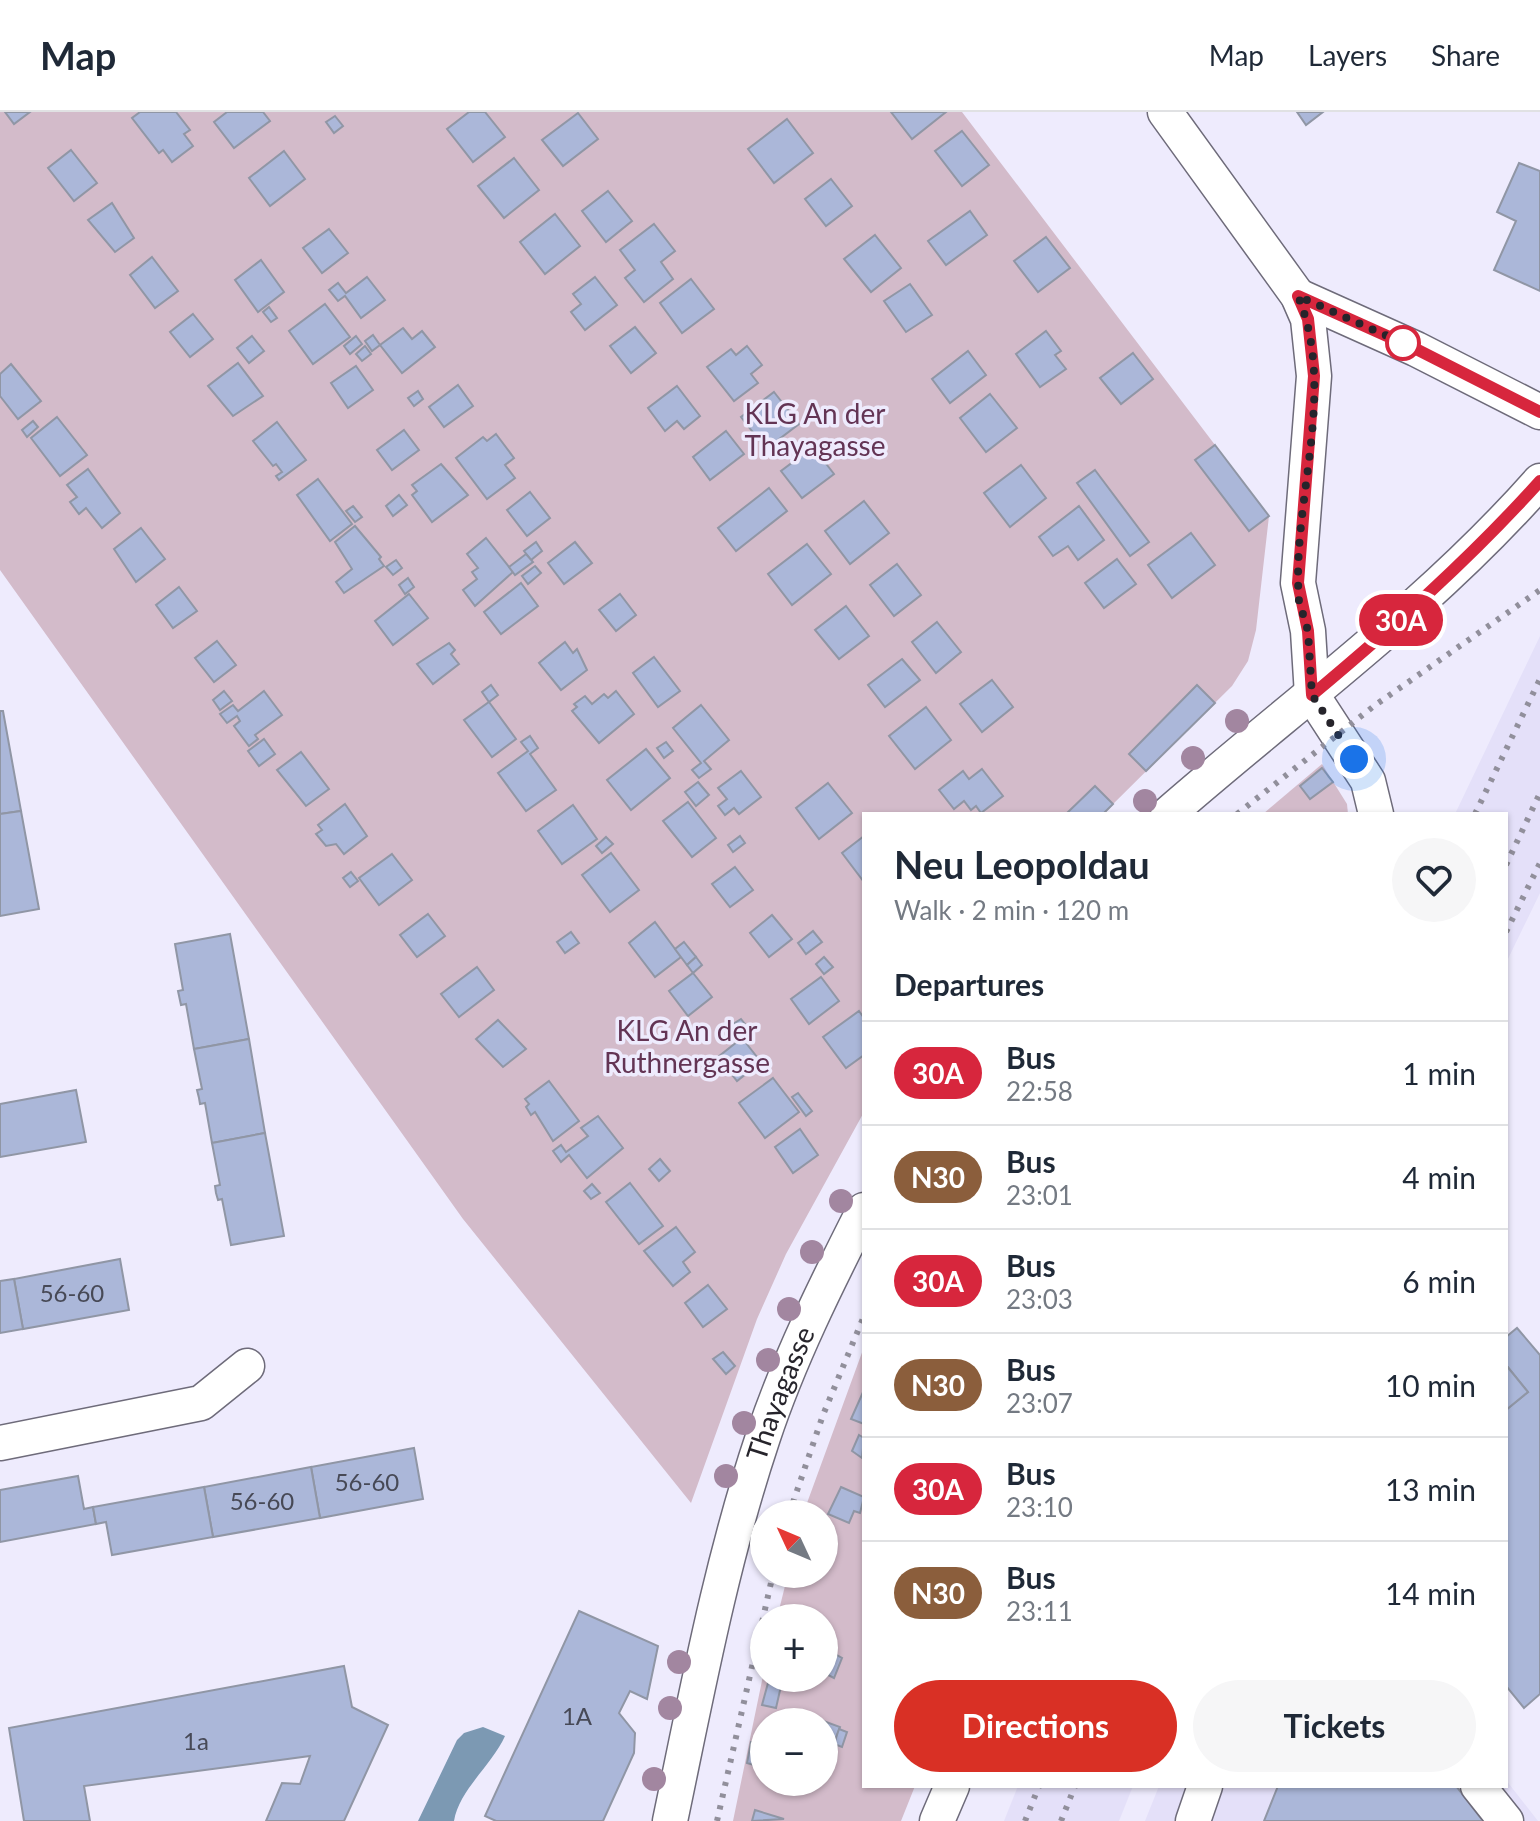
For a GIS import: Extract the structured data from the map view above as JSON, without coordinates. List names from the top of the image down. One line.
{"streets":{"street":["Thayagasse"]},"parks":["KLG An der Thayagasse","KLG An der Ruthnergasse"],"lines":["bus line 30A"],"house_numbers":["56-60","56-60","56-60","1A","1a"],"north":"top left","page":{"header":"Map","nav":["Map","Layers","Share"],"on_map":"30A","heading":[["Neu Leopoldau","Walk · 2 min · 120 m"],"Departures"],"list":[{"mark":"30A","name":"Bus","note":"22:58","value":"1 min"},{"mark":"N30","name":"Bus","note":"23:01","value":"4 min"},{"mark":"30A","name":"Bus","note":"23:03","value":"6 min"},{"mark":"N30","name":"Bus","note":"23:07","value":"10 min"},{"mark":"30A","name":"Bus","note":"23:10","value":"13 min"},{"mark":"N30","name":"Bus","note":"23:11","value":"14 min"}],"map_buttons":["+","−"],"buttons":["Directions","Tickets"]}}
